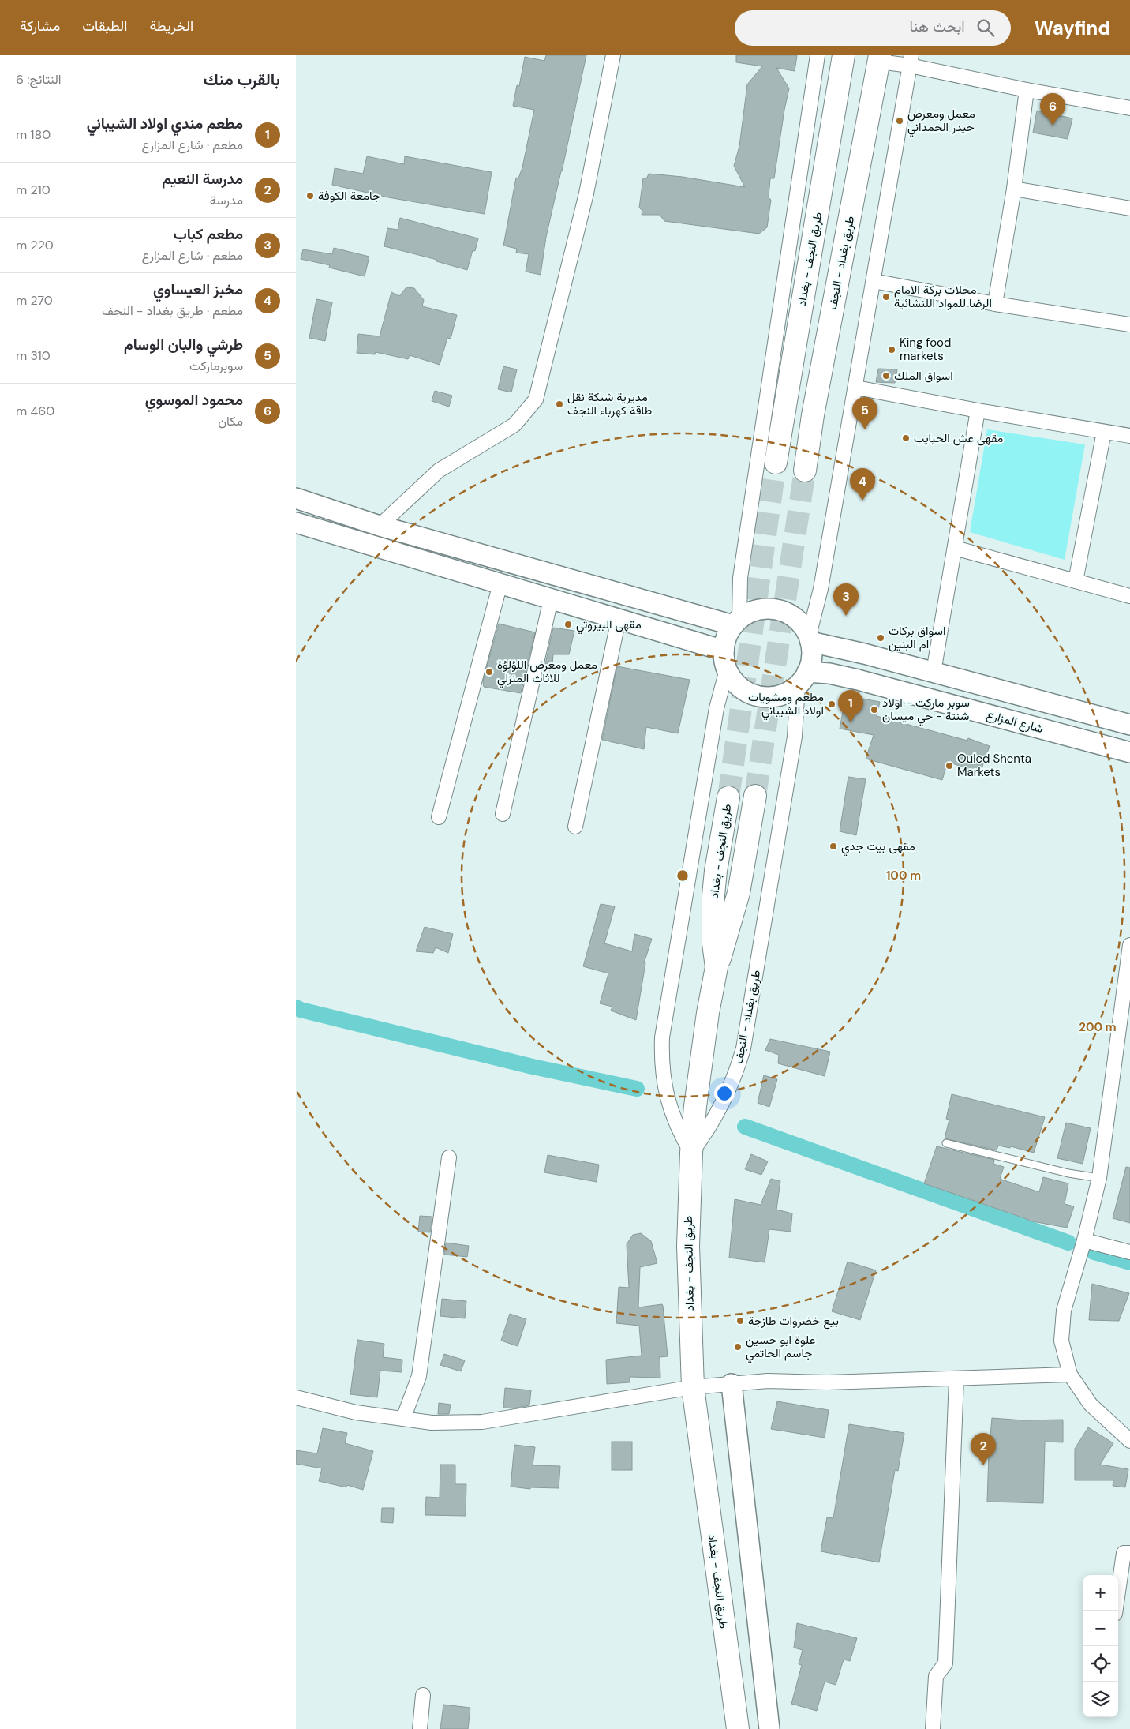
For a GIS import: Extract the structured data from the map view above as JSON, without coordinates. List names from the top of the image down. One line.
{"streets":{"main road":["طريق النجف - بغداد","طريق بغداد - النجف","شارع المزارع"]},"crossings":[["طريق النجف - بغداد","طريق بغداد - النجف"],["طريق بغداد - النجف","شارع المزارع"]],"places":["معمل ومعرض حيدر الحمداني","جامعة الكوفة","محلات بركة الامام الرضا للمواد اللنشائية","King food markets","اسواق الملك","مديرية شبكة نقل طاقة كهرباء النجف","مقهى عش الحبايب","مقهى البيروتي","اسواق بركات ام البنين","معمل ومعرض اللؤلؤة للاثاث المنزلي","مطعم ومشويات اولاد الشيباني","سوبر ماركت - اولاد شنتة - حي ميسان","Ouled Shenta Markets","مقهى بيت جدي","بيع خضروات طازجة","علوة ابو حسين جاسم الحاتمي"],"page":{"header":"Wayfind","search":"ابحث هنا","nav":["الخريطة","الطبقات","مشاركة"],"heading":["بالقرب منك","النتائج: 6"],"pins":["6","5","4","3","1","2"],"list":[{"mark":"1","name":"مطعم مندي اولاد الشيباني","note":"مطعم · شارع المزارع","value":"180 m"},{"mark":"2","name":"مدرسة النعيم","note":"مدرسة","value":"210 m"},{"mark":"3","name":"مطعم كباب","note":"مطعم · شارع المزارع","value":"220 m"},{"mark":"4","name":"مخبز العيساوي","note":"مطعم · طريق بغداد - النجف","value":"270 m"},{"mark":"5","name":"طرشي والبان الوسام","note":"سوبرماركت","value":"310 m"},{"mark":"6","name":"محمود الموسوي","note":"مكان","value":"460 m"}],"map_buttons":["+","−"]},"rings":["100 m","200 m"]}
